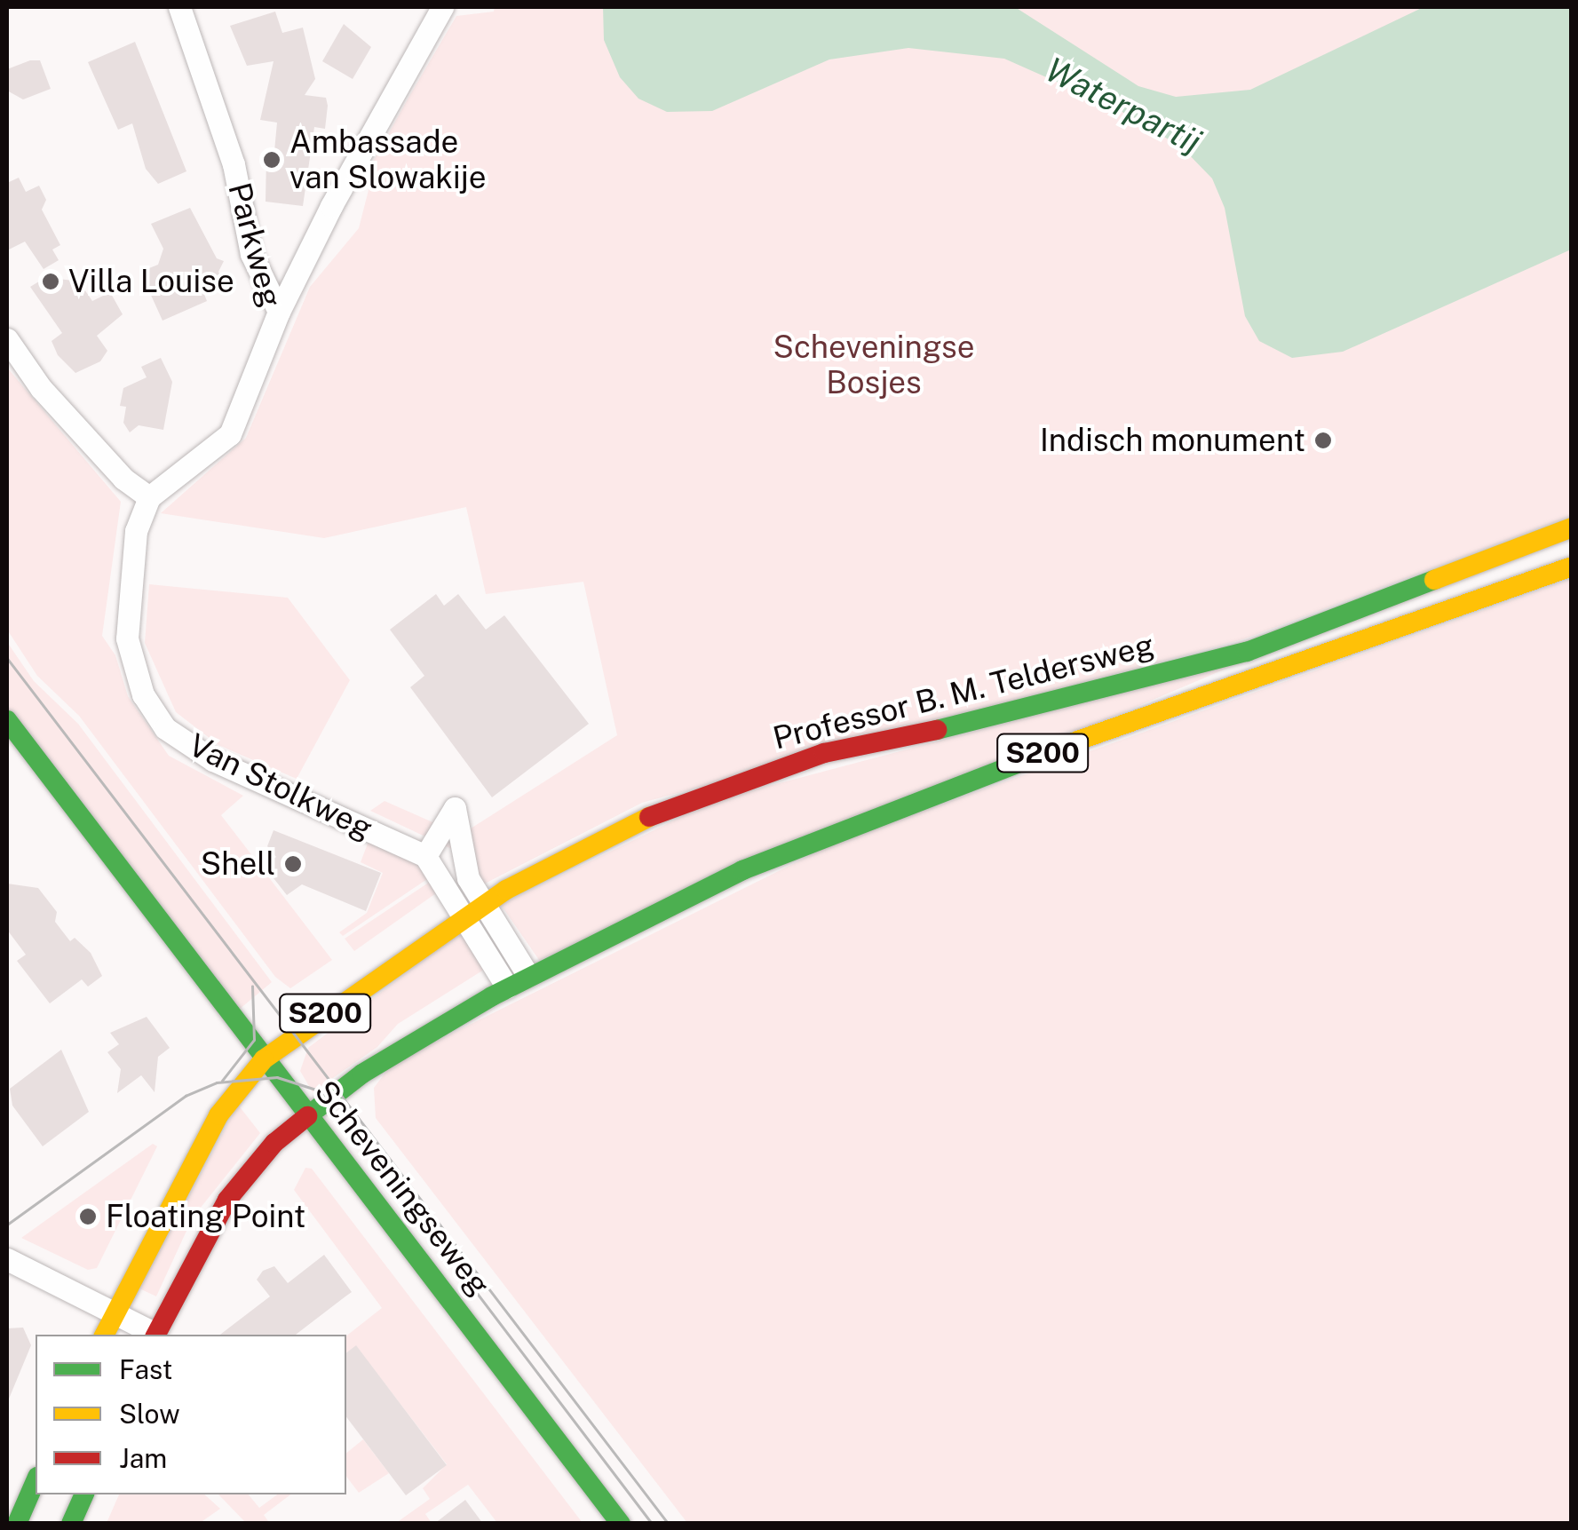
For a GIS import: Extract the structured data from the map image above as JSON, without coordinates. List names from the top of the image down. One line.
{"streets":{"main road":["Professor B. M. Teldersweg","S200","Scheveningseweg"],"street":["Parkweg","Van Stolkweg"]},"crossings":[["Parkweg","Van Stolkweg"],["Professor B. M. Teldersweg","S200"],["Professor B. M. Teldersweg","Scheveningseweg"],["S200","Scheveningseweg"]],"water":["Waterpartij"],"parks":["Scheveningse Bosjes"],"places":["Ambassade van Slowakije","Villa Louise","Indisch monument","Shell","Floating Point"],"legend":["Fast","Slow","Jam"]}
